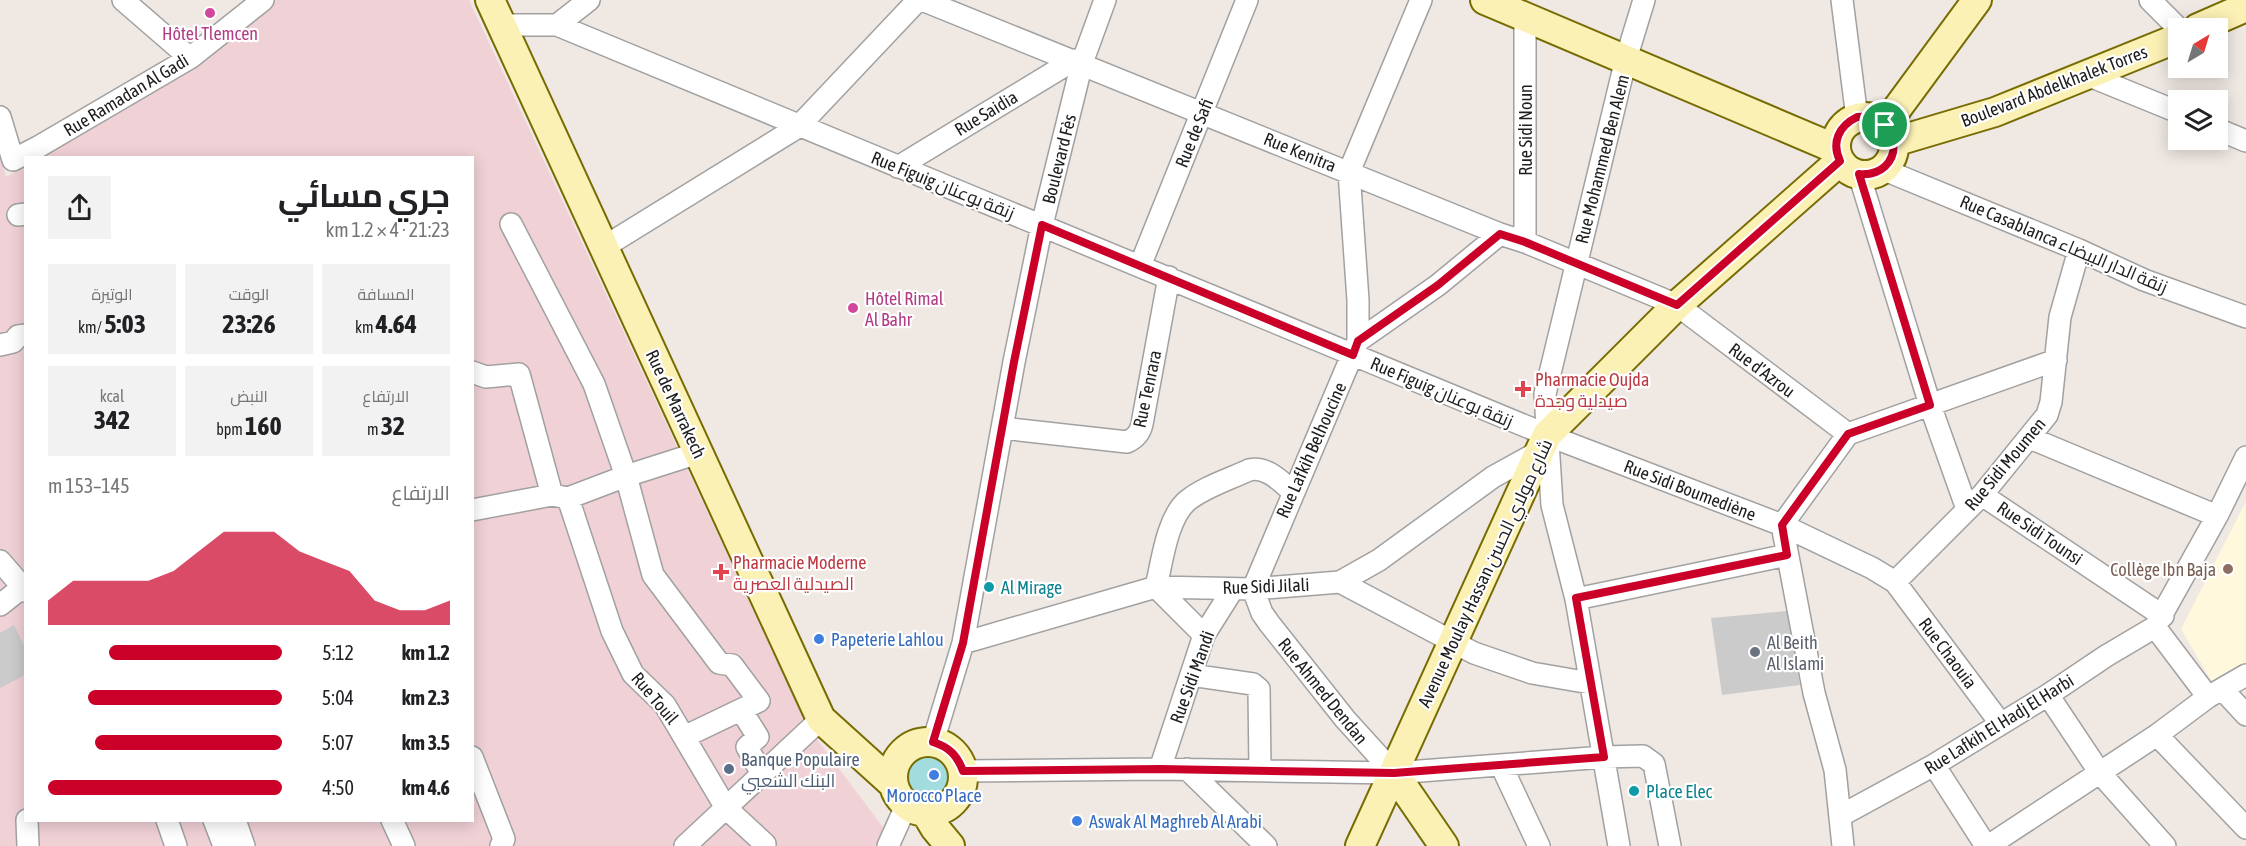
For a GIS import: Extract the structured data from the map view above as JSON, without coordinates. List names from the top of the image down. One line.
{"streets":{"main road":["Boulevard Abdelkhalek Torres","Rue Casablanca زنقة الدار البيضاء","Rue de Marrakech","Avenue Moulay Hassan شارع مولاي الحسن","Rue Ahmed Dendan"],"street":["Rue Ramadan Al Gadi","Rue Saidia","Rue Sidi Noun","Rue de Safi","Rue Kenitra","Boulevard Fès","Rue Mohammed Ben Alem","Rue Figuig زنقة بوعنان","Rue d’Azrou","Rue Tenrara","Rue Lafkih Belhoucine","Rue Sidi Moumen","Rue Sidi Boumediène","Rue Sidi Tounsi","Rue Sidi Jilali","Rue Chaouia","Rue Sidi Mandi","Rue Touil","Rue Lafkih El Hadj El Harbi"]},"crossings":[["Boulevard Abdelkhalek Torres","Rue Casablanca زنقة الدار البيضاء"],["Boulevard Abdelkhalek Torres","Avenue Moulay Hassan شارع مولاي الحسن"],["Rue Saidia","Rue Kenitra"],["Rue Saidia","Boulevard Fès"],["Rue Saidia","Rue Figuig زنقة بوعنان"],["Rue Sidi Noun","Rue Kenitra"],["Rue Sidi Noun","Rue Casablanca زنقة الدار البيضاء"],["Rue de Safi","Rue Kenitra"],["Rue de Safi","Rue Figuig زنقة بوعنان"],["Rue Kenitra","Boulevard Fès"],["Rue Kenitra","Rue Mohammed Ben Alem"],["Rue Kenitra","Rue d’Azrou"],["Rue Kenitra","Rue Lafkih Belhoucine"],["Rue Kenitra","Avenue Moulay Hassan شارع مولاي الحسن"],["Boulevard Fès","Rue Figuig زنقة بوعنان"],["Boulevard Fès","Rue Tenrara"],["Boulevard Fès","Rue de Marrakech"],["Boulevard Fès","Rue Sidi Jilali"],["Rue Mohammed Ben Alem","Rue Figuig زنقة بوعنان"],["Rue Mohammed Ben Alem","Rue Casablanca زنقة الدار البيضاء"],["Rue Mohammed Ben Alem","Rue Sidi Boumediène"],["Rue Mohammed Ben Alem","Avenue Moulay Hassan شارع مولاي الحسن"],["Rue Mohammed Ben Alem","Rue Sidi Jilali"],["Rue Figuig زنقة بوعنان","Rue Tenrara"],["Rue Figuig زنقة بوعنان","Rue de Marrakech"],["Rue Figuig زنقة بوعنان","Rue Lafkih Belhoucine"],["Rue Figuig زنقة بوعنان","Rue Sidi Boumediène"],["Rue Figuig زنقة بوعنان","Avenue Moulay Hassan شارع مولاي الحسن"],["Rue Figuig زنقة بوعنان","Rue Sidi Jilali"],["Rue Casablanca زنقة الدار البيضاء","Rue Sidi Moumen"],["Rue Casablanca زنقة الدار البيضاء","Avenue Moulay Hassan شارع مولاي الحسن"],["Rue d’Azrou","Avenue Moulay Hassan شارع مولاي الحسن"],["Rue Lafkih Belhoucine","Rue Sidi Jilali"],["Rue Lafkih Belhoucine","Rue Sidi Mandi"],["Rue Lafkih Belhoucine","Rue Ahmed Dendan"],["Rue Sidi Moumen","Rue Sidi Boumediène"],["Rue Sidi Moumen","Rue Sidi Tounsi"],["Rue Sidi Moumen","Rue Chaouia"],["Rue Sidi Boumediène","Avenue Moulay Hassan شارع مولاي الحسن"],["Rue Sidi Boumediène","Rue Sidi Jilali"],["Rue Sidi Boumediène","Rue Chaouia"],["Rue Sidi Tounsi","Rue Lafkih El Hadj El Harbi"],["Avenue Moulay Hassan شارع مولاي الحسن","Rue Sidi Jilali"],["Avenue Moulay Hassan شارع مولاي الحسن","Rue Ahmed Dendan"],["Rue Sidi Jilali","Rue Sidi Mandi"],["Rue Sidi Jilali","Rue Ahmed Dendan"],["Rue Chaouia","Rue Lafkih El Hadj El Harbi"],["Rue Sidi Mandi","Rue Ahmed Dendan"]],"places":{"other":["Hôtel Tlemcen","Hôtel Rimal Al Bahr","Collège Ibn Baja","Al Mirage","Papeterie Lahlou","Al Beith Al Islami","Banque Populaire البنك الشعبي","Morocco Place","Place Elec","Aswak Al Maghreb Al Arabi"],"health":["Pharmacie Oujda صيدلية وجدة","Pharmacie Moderne الصيدلية العصرية"]},"north":"top right","page":{"heading":["جري مسائي","21:23 · 4 × 1.2 km"],"stats":[["المسافة","4.64 km"],["الوقت","23:26"],["الوتيرة","5:03 /km"],["الارتفاع","32 m"],["النبض","160 bpm"],["kcal","342"]],"chart":["الارتفاع","145–153 m"],"list":[{"name":"1.2 km","note":"5:12"},{"name":"2.3 km","note":"5:04"},{"name":"3.5 km","note":"5:07"},{"name":"4.6 km","note":"4:50"}]}}
